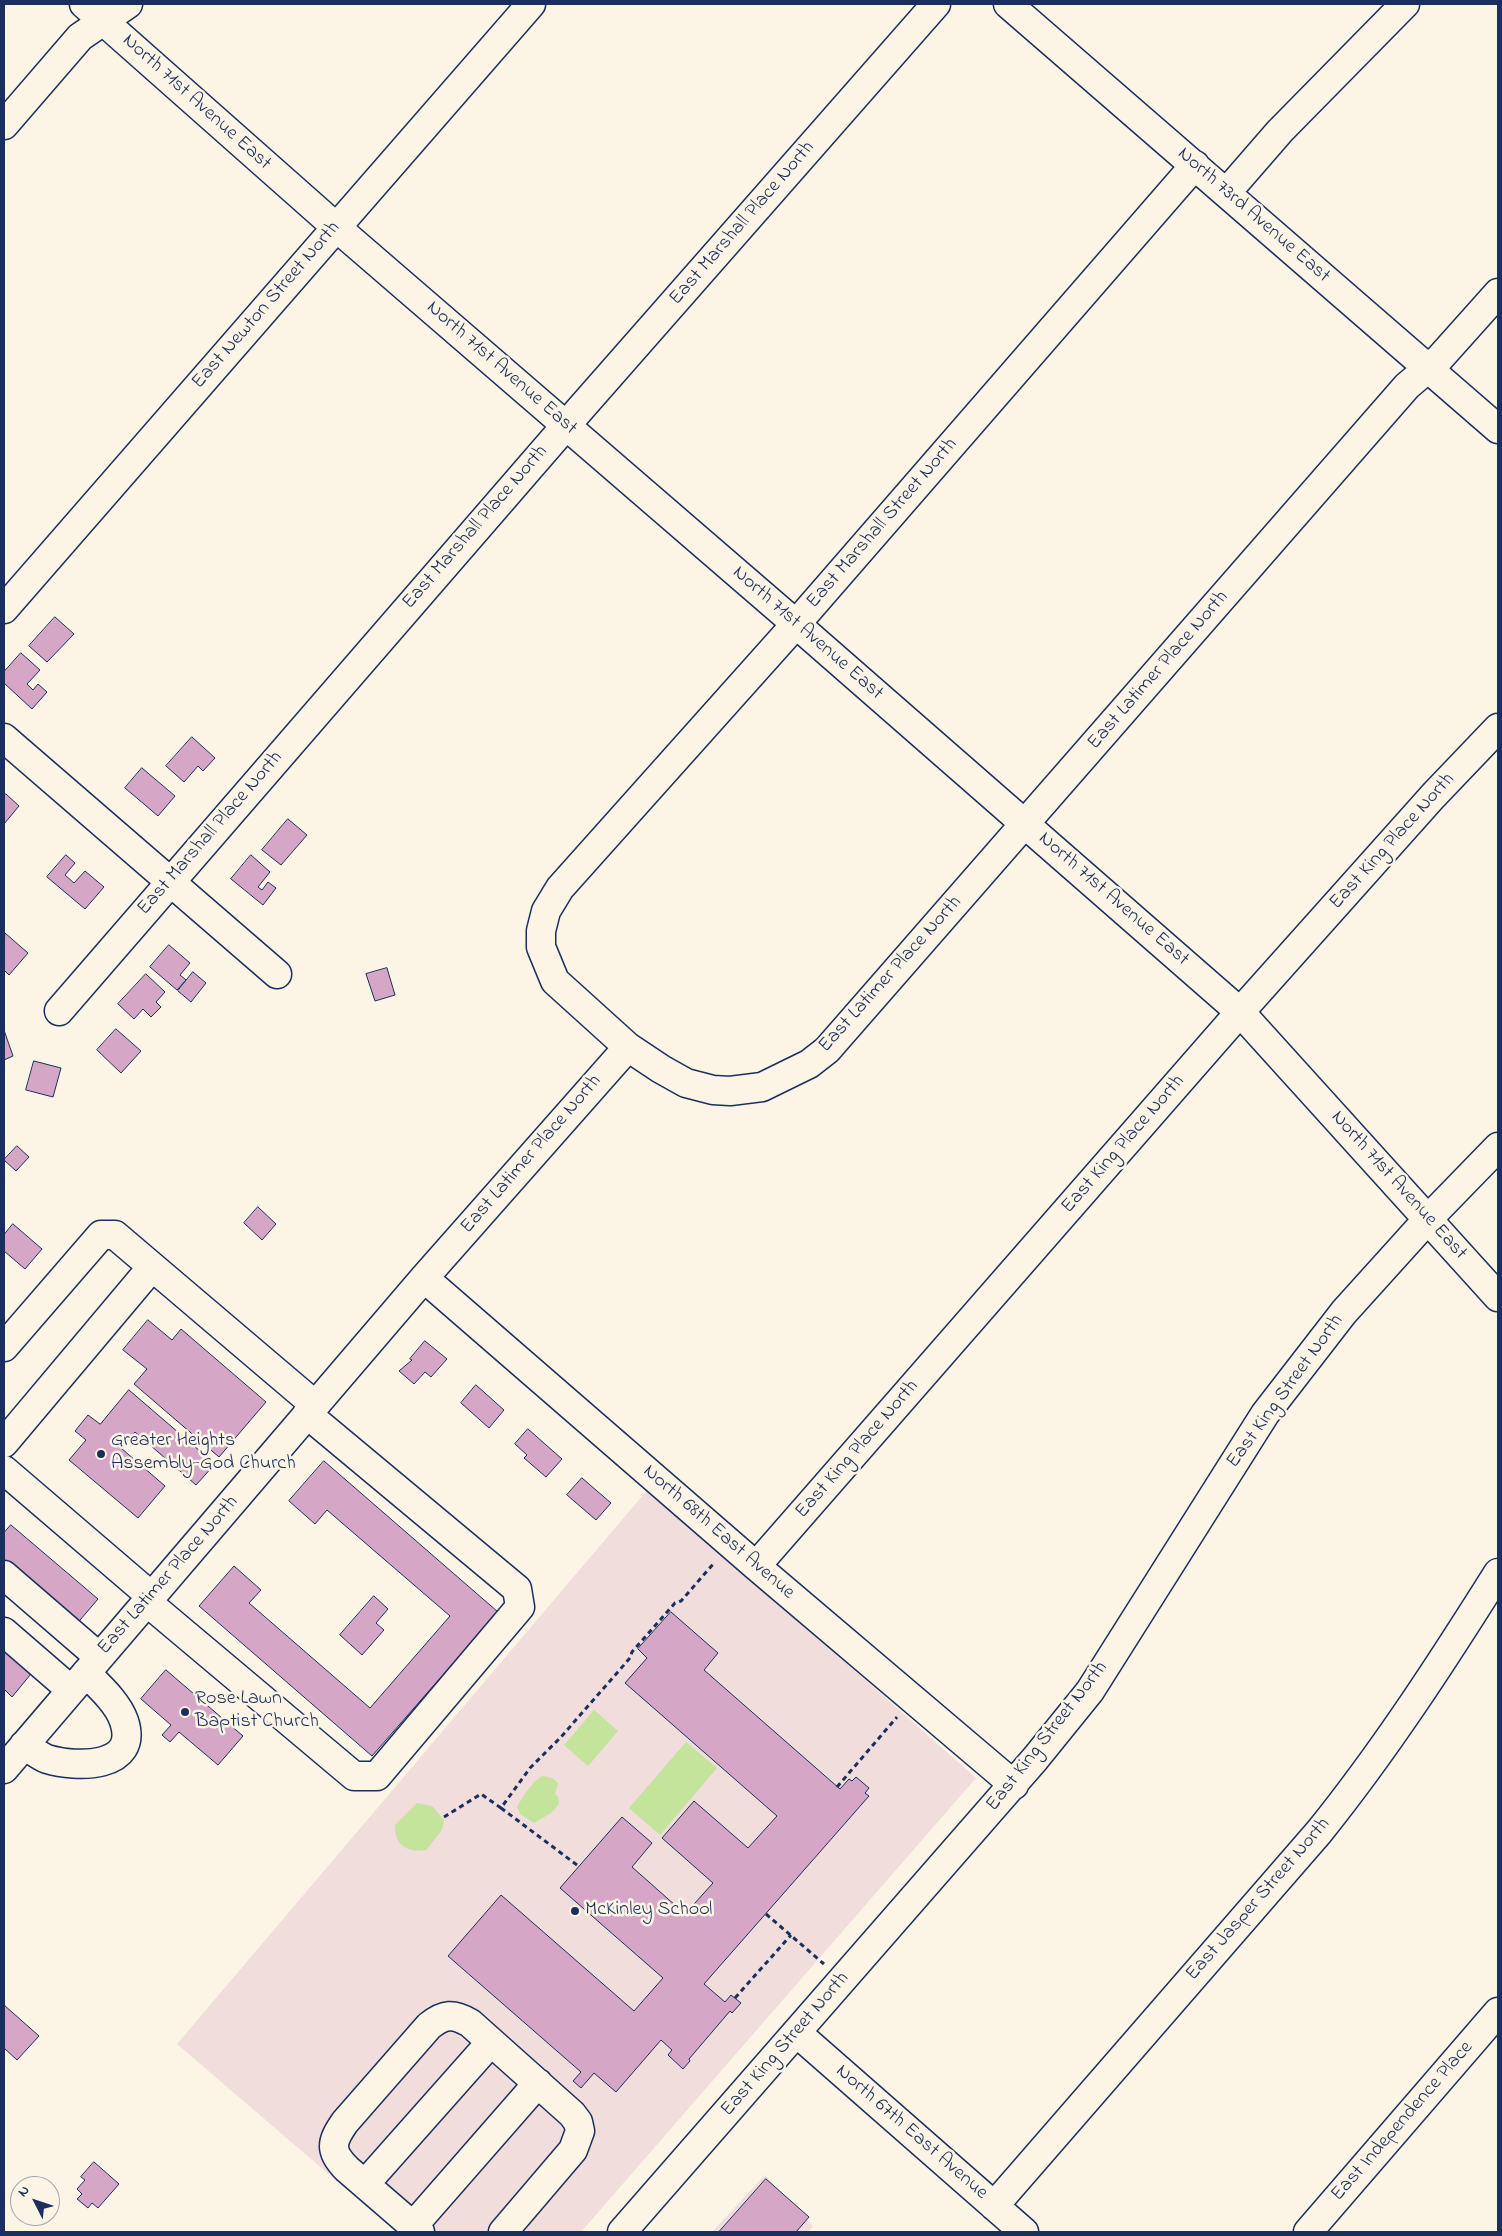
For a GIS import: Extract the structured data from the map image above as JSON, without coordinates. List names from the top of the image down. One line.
{"streets":{"street":["North 71st Avenue East","North 73rd Avenue East","East Marshall Place North","East Newton Street North","East Marshall Street North","East Latimer Place North","East King Place North","East King Street North","North 68th East Avenue","East Jasper Street North","East Independence Place","North 67th East Avenue"]},"crossings":[["North 71st Avenue East","East Marshall Place North"],["North 71st Avenue East","East Newton Street North"],["North 71st Avenue East","East Marshall Street North"],["North 71st Avenue East","East Latimer Place North"],["North 71st Avenue East","East King Place North"],["North 71st Avenue East","East King Street North"],["North 73rd Avenue East","East Marshall Street North"],["North 73rd Avenue East","East Latimer Place North"],["East Marshall Street North","East Latimer Place North"],["East Latimer Place North","North 68th East Avenue"],["East King Place North","North 68th East Avenue"],["East King Street North","North 68th East Avenue"],["East King Street North","North 67th East Avenue"],["East Jasper Street North","North 67th East Avenue"]],"places":["Greater Heights Assembly-God Church","Rose Lawn Baptist Church","McKinley School"],"north":"top left"}
